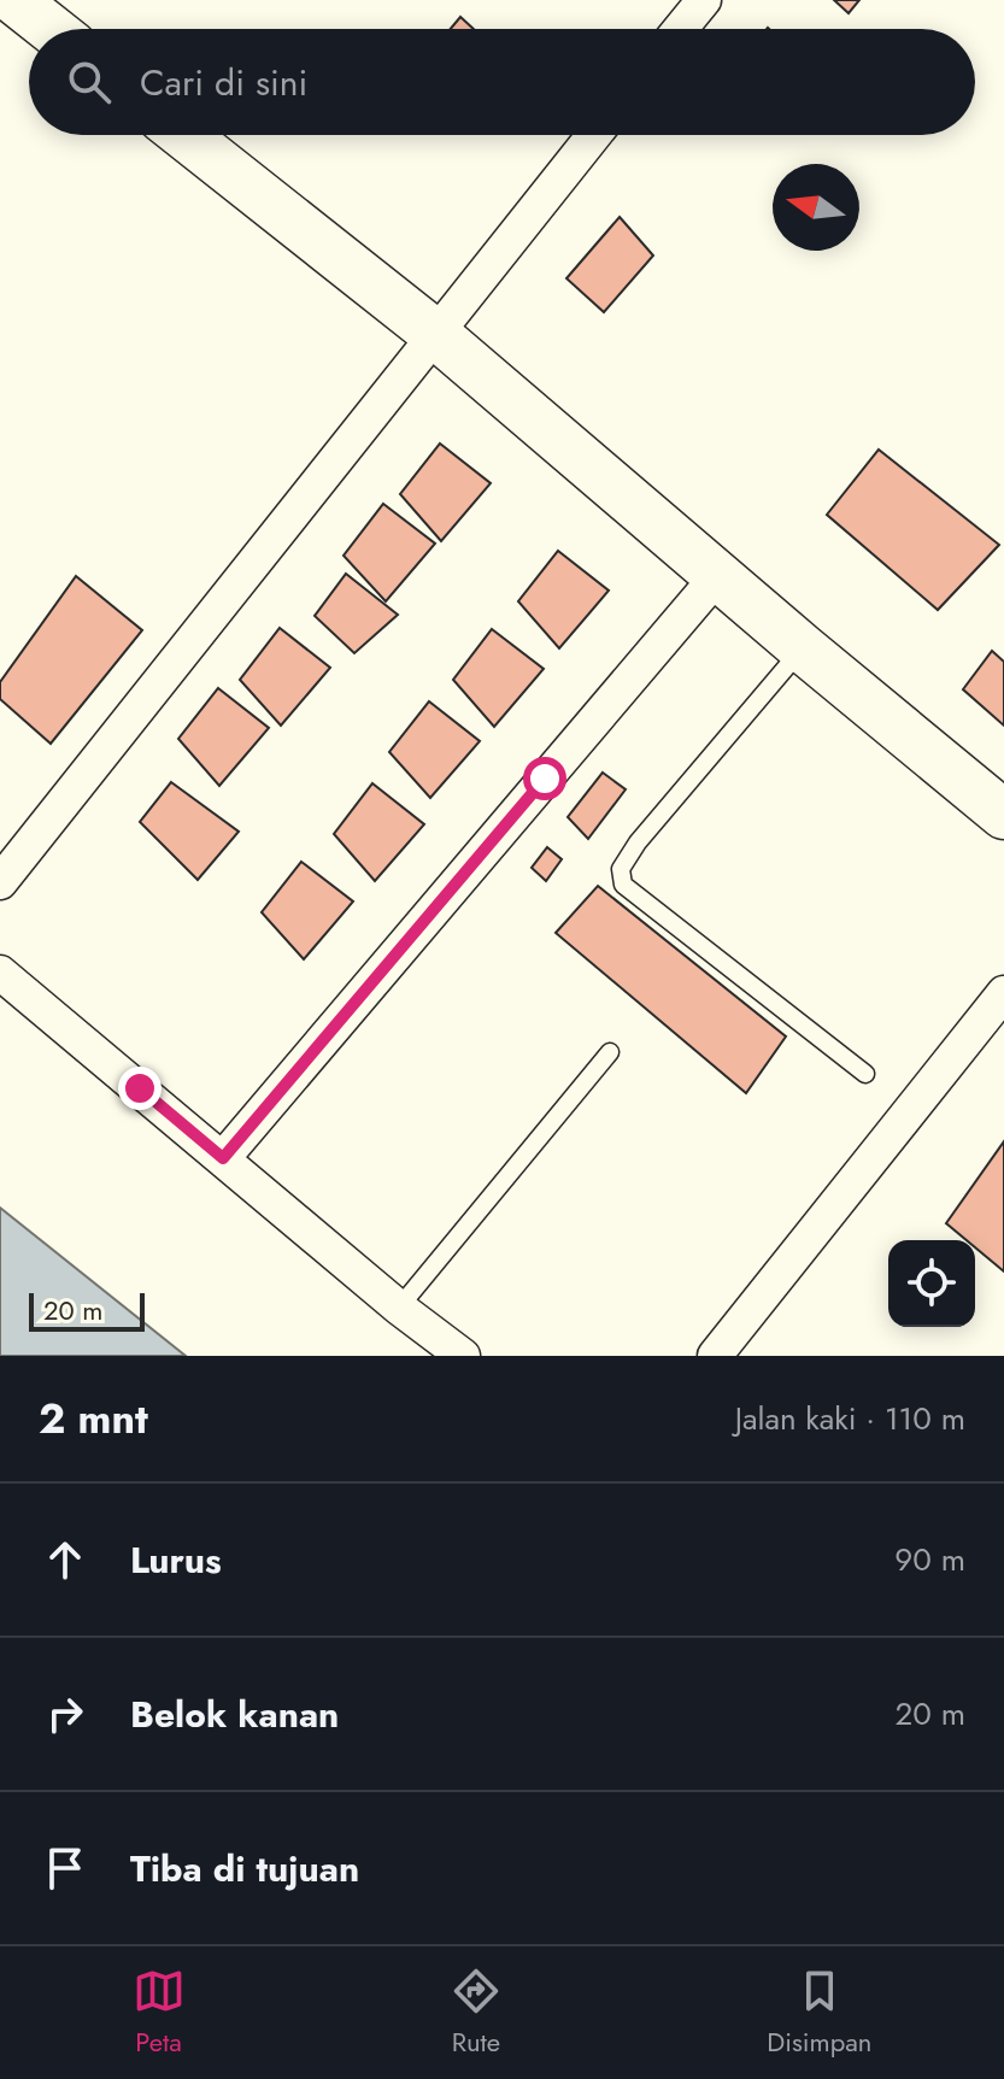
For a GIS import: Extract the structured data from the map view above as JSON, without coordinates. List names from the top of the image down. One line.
{"scale_bar":"20 m","north":"left","page":{"search":"Cari di sini","scale":"20 m","heading":["2 mnt","Jalan kaki · 110 m"],"list":[["Lurus","90 m"],["Belok kanan","20 m"],"Tiba di tujuan"],"nav":["Peta","Rute","Disimpan"]}}
